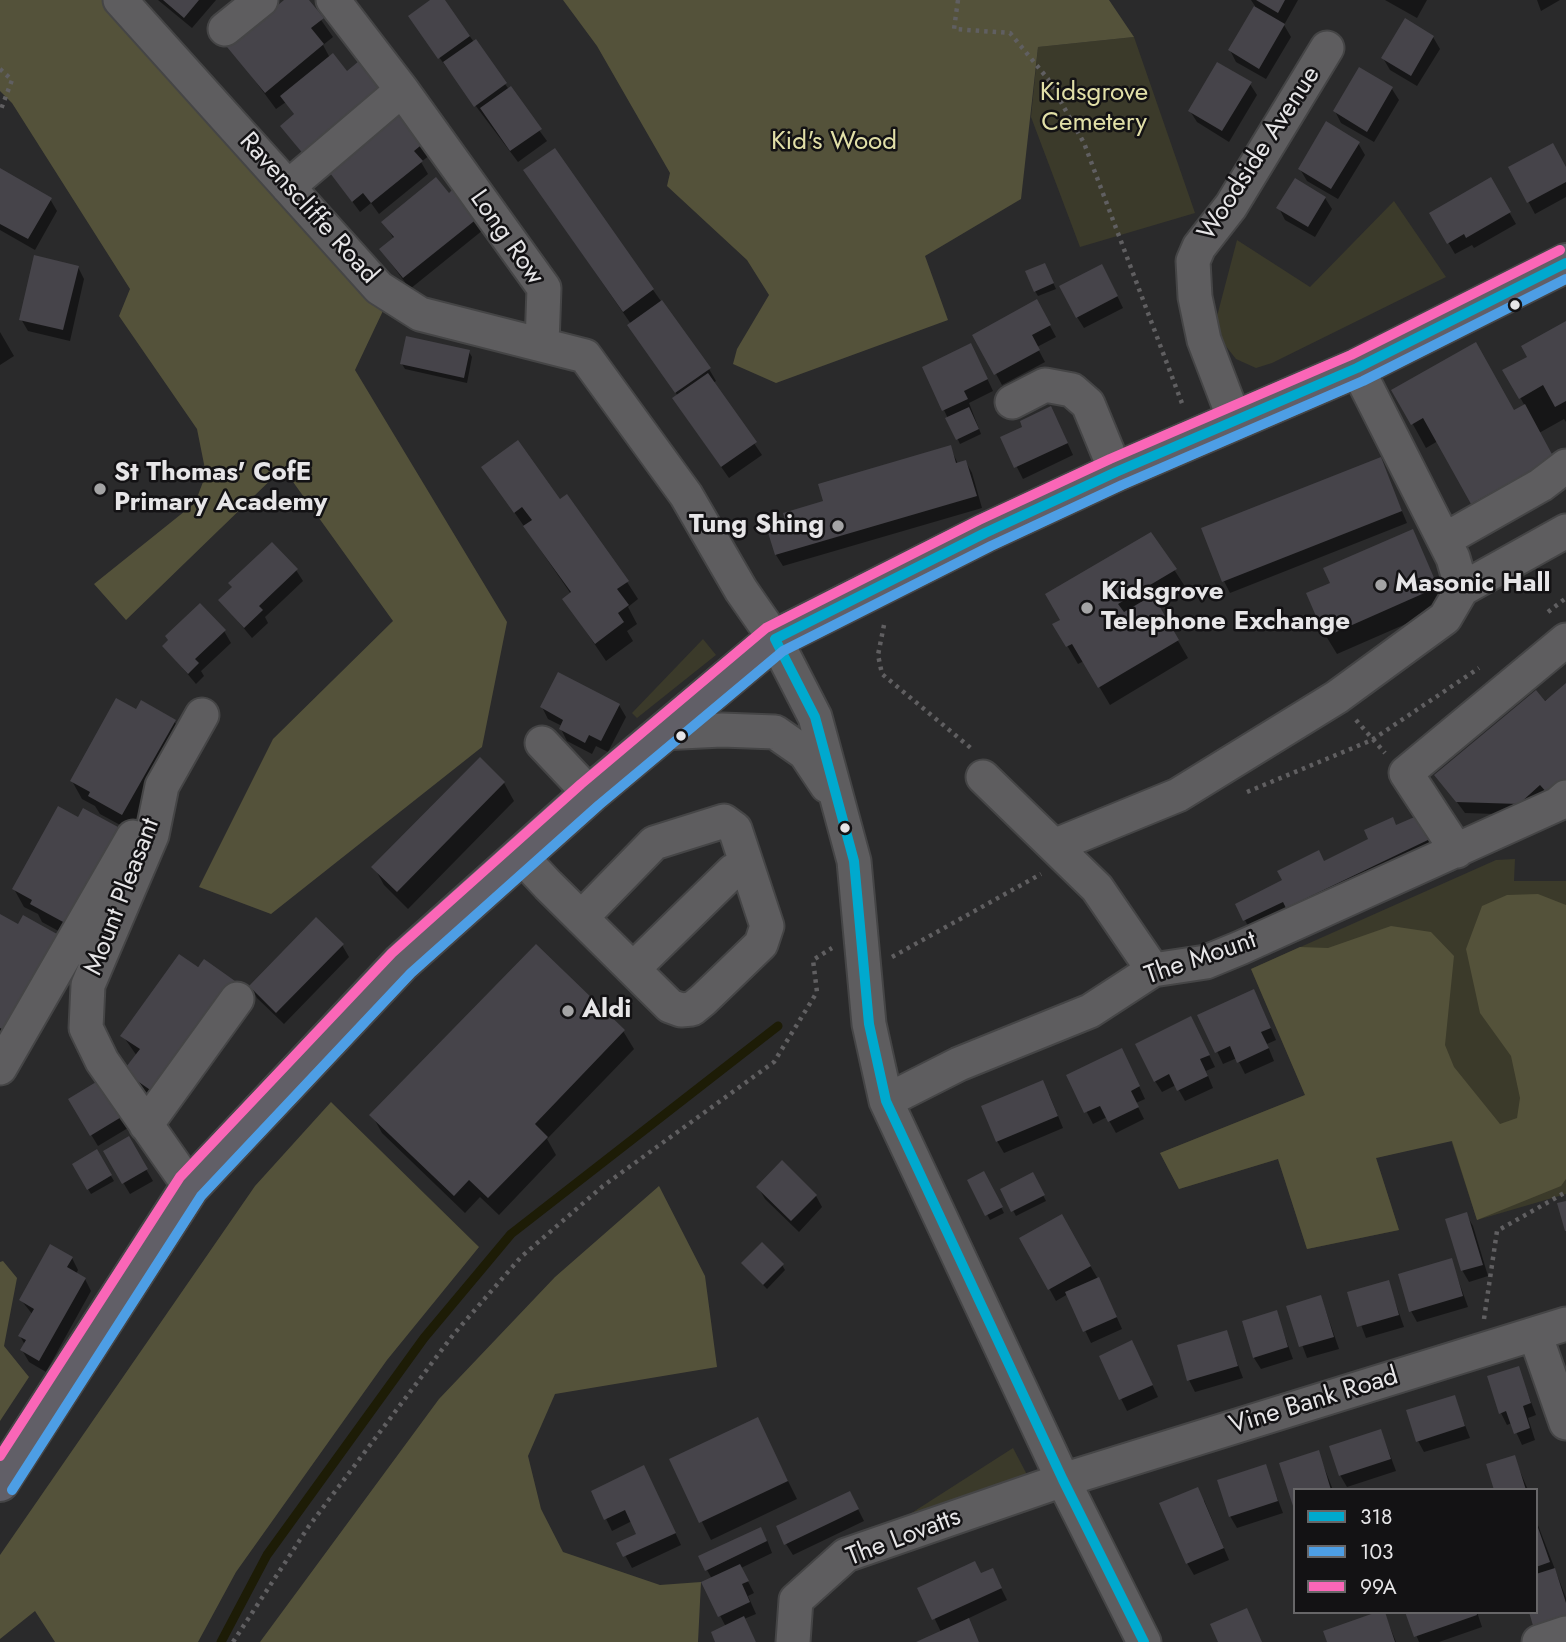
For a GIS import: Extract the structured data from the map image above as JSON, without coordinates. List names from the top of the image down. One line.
{"streets":{"street":["Woodside Avenue","Ravenscliffe Road","Long Row","Mount Pleasant","The Mount","Vine Bank Road","The Lovatts"]},"crossings":[["Ravenscliffe Road","Long Row"],["Vine Bank Road","The Lovatts"]],"parks":["Kidsgrove Cemetery","Kid's Wood"],"places":["St Thomas' CofE Primary Academy","Tung Shing","Masonic Hall","Kidsgrove Telephone Exchange","Aldi"],"lines":["transit line 99A","transit line 318","transit line 103"],"legend":["318","103","99A"]}
